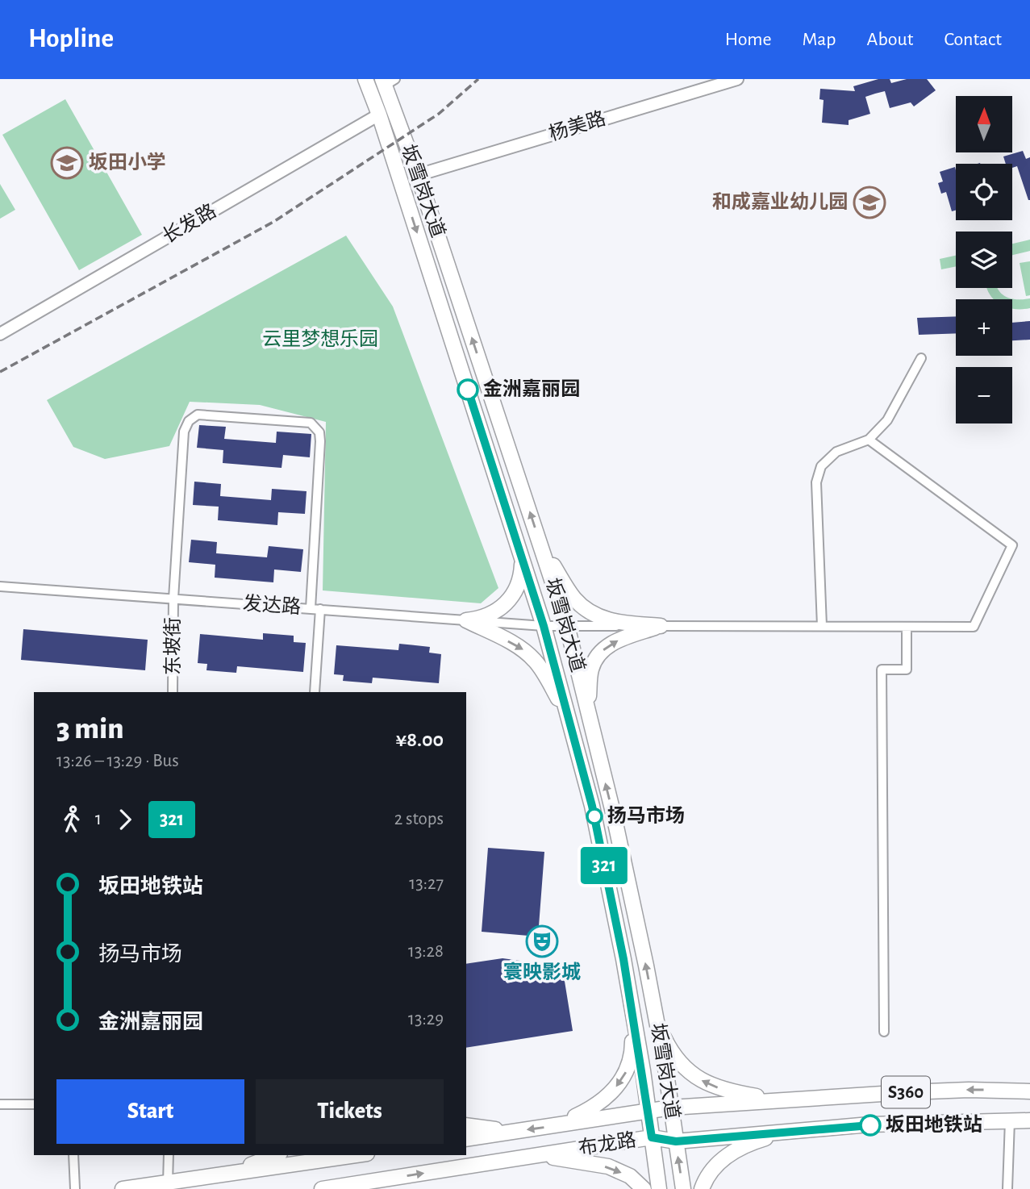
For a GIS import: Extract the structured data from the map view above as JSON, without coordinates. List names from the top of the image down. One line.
{"streets":{"main road":["坂雪岗大道","S360","布龙路"],"street":["杨美路","长发路","发达路","东坡街"]},"crossings":[["杨美路","坂雪岗大道"],["坂雪岗大道","长发路"],["坂雪岗大道","发达路"],["坂雪岗大道","布龙路"],["发达路","东坡街"]],"parks":["云里梦想乐园"],"places":{"school or university":["坂田小学","和成嘉业幼儿园"],"other":["金洲嘉丽园","扬马市场","坂田地铁站"],"theatre":["寰映影城"]},"lines":["bus line 321"],"north":"top","page":{"header":"Hopline","nav":["Home","Map","About","Contact"],"on_map":"321","map_buttons":["+","−"],"heading":["3 min","13:26 – 13:29 · Bus","¥8.00"],"legs":["1","321","2 stops"],"list":[{"name":"坂田地铁站","value":"13:27"},{"name":"扬马市场","value":"13:28"},{"name":"金洲嘉丽园","value":"13:29"}],"buttons":["Start","Tickets"]}}
